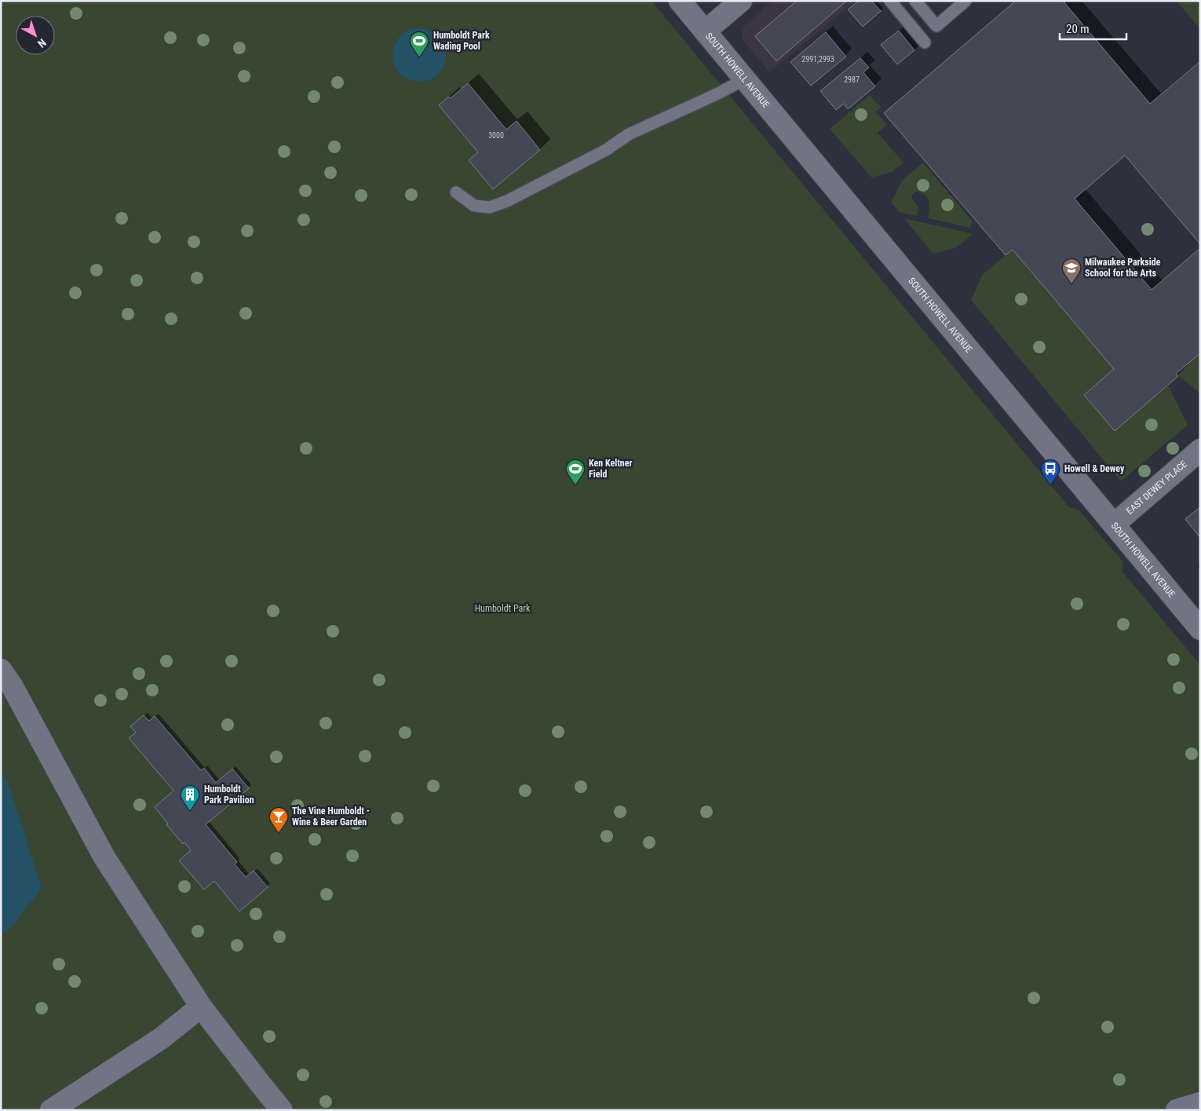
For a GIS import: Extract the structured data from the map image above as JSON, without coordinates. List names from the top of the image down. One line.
{"streets":{"street":["SOUTH HOWELL AVENUE","EAST DEWEY PLACE"]},"crossings":[["SOUTH HOWELL AVENUE","EAST DEWEY PLACE"]],"parks":["Humboldt Park"],"places":{"sports":["Humboldt Park Wading Pool","Ken Keltner Field"],"school or university":["Milwaukee Parkside School for the Arts"],"bus stop":["Howell & Dewey"],"building":["Humboldt Park Pavilion"],"bar":["The Vine Humboldt - Wine & Beer Garden"]},"house_numbers":["2991,2993","2987","3000"],"scale_bar":"20 m","north":"bottom right"}
